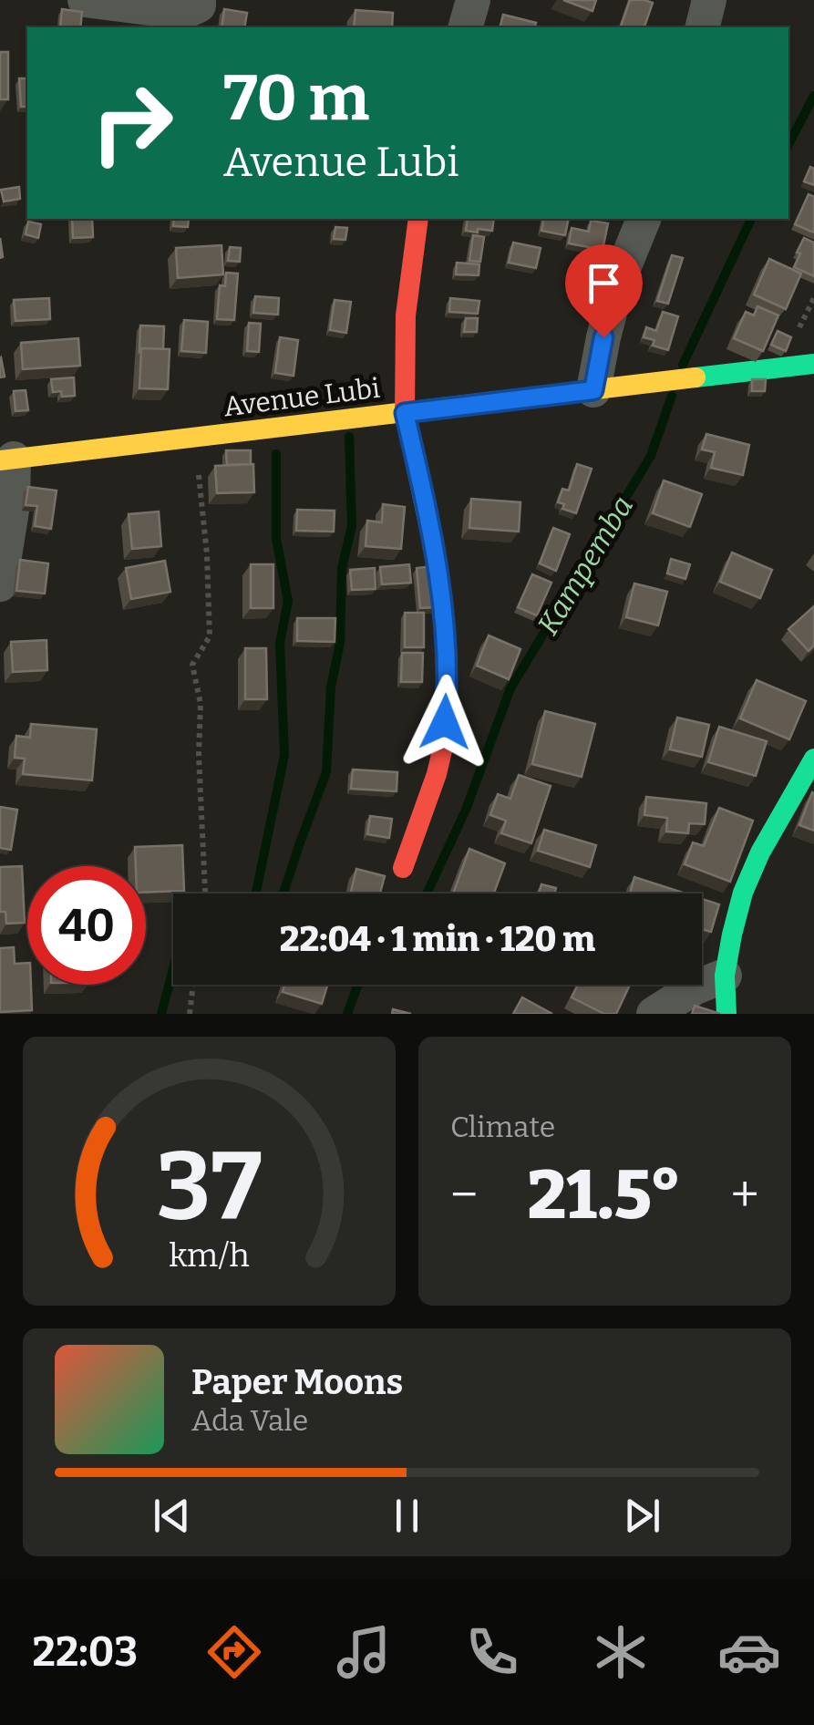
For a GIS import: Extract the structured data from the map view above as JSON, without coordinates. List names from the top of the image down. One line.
{"streets":{"street":["Avenue Lubi"]},"water":["Kampemba"],"page":{"turn":["70 m","Avenue Lubi"],"limit":"40","trip":"22:04 · 1 min · 120 m","tile":"Climate","heat":["−","21.5°","+"],"song":["Paper Moons","Ada Vale"],"tabs":"22:03","gauge":["37","km/h"]}}
